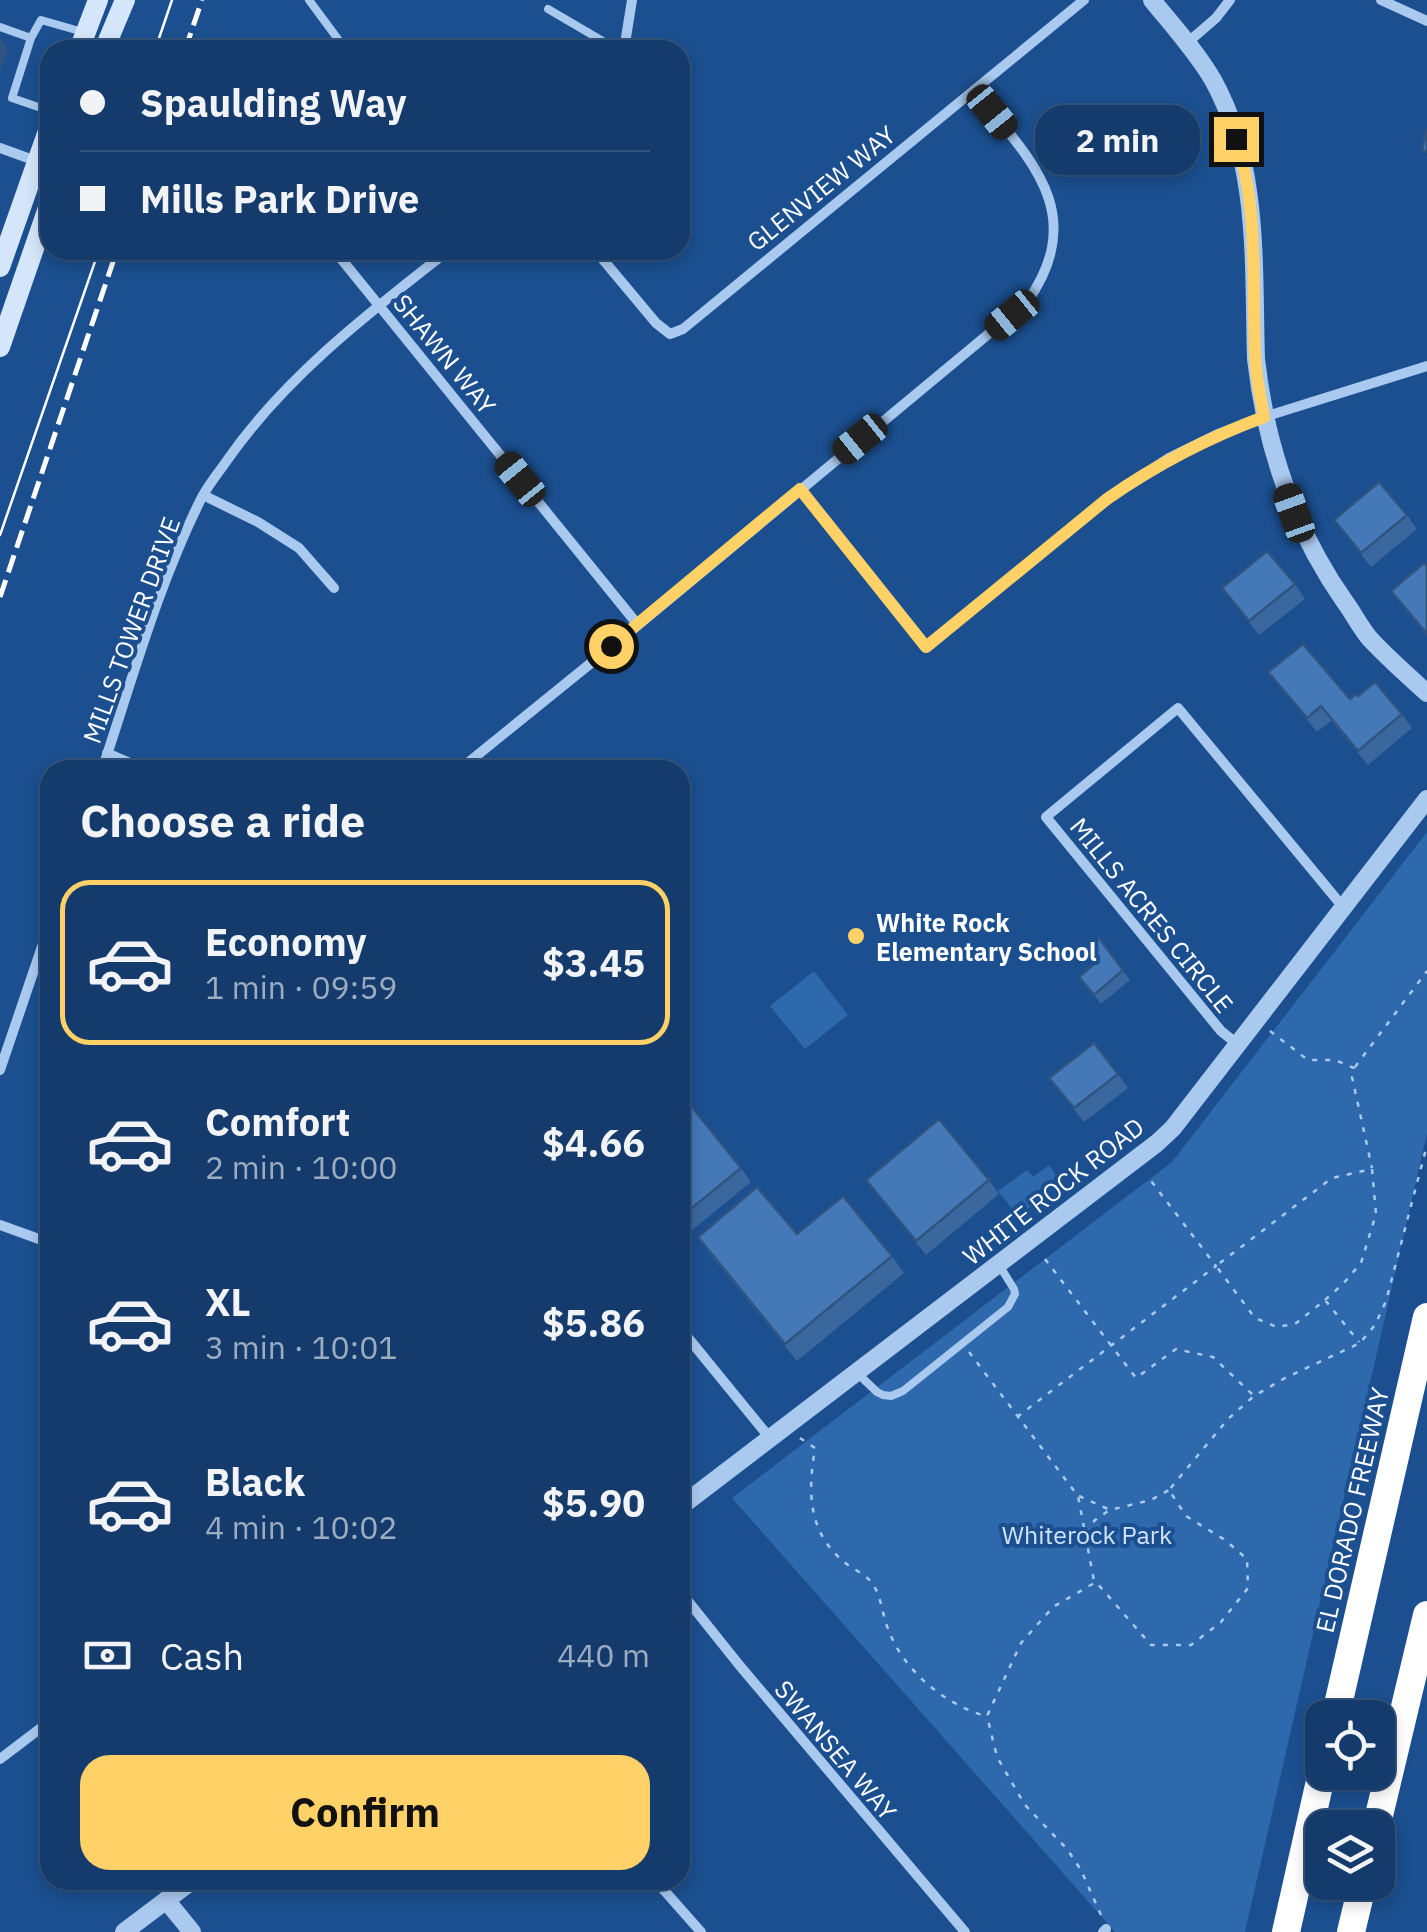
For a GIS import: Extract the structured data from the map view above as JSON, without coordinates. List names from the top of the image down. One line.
{"streets":{"highway":["EL DORADO FREEWAY"],"street":["GLENVIEW WAY","SHAWN WAY","MILLS TOWER DRIVE","MILLS ACRES CIRCLE","WHITE ROCK ROAD","SWANSEA WAY"]},"crossings":[["SHAWN WAY","MILLS TOWER DRIVE"],["MILLS ACRES CIRCLE","WHITE ROCK ROAD"]],"parks":["Whiterock Park"],"places":["White Rock Elementary School"],"page":{"banner":["Spaulding Way","Mills Park Drive"],"bubble":"2 min","heading":"Choose a ride","list":[{"name":"Economy","note":"1 min · 09:59","value":"$3.45"},{"name":"Comfort","note":"2 min · 10:00","value":"$4.66"},{"name":"XL","note":"3 min · 10:01","value":"$5.86"},{"name":"Black","note":"4 min · 10:02","value":"$5.90"}],"pay":["Cash","440 m"],"buttons":"Confirm"}}
